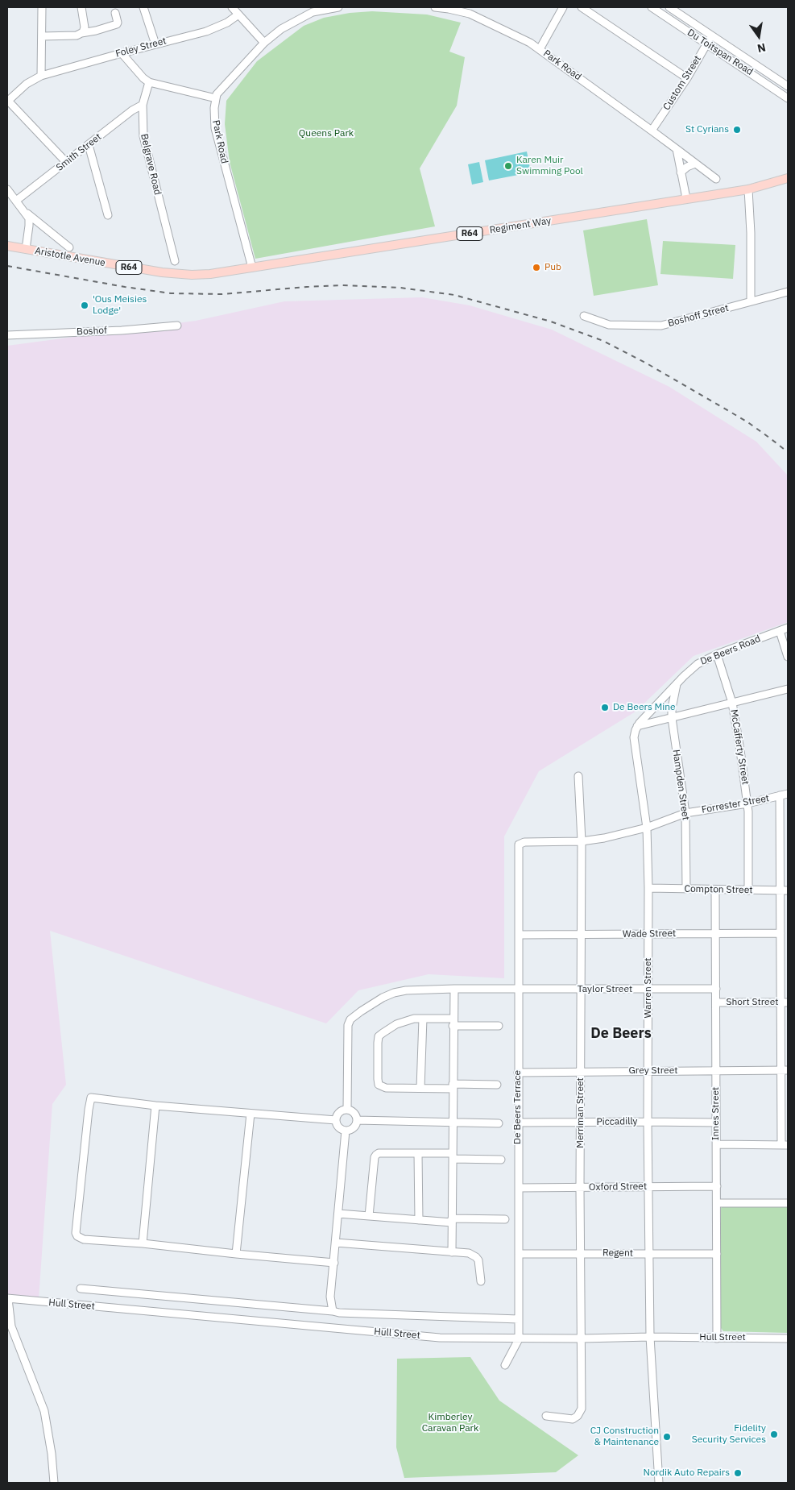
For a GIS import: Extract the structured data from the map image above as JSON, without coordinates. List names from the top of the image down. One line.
{"streets":{"main road":["Regiment Way","R64","Aristotle Avenue"],"street":["Foley Street","Du Toitspan Road","Park Road","Custom Street","Smith Street","Belgrave Road","Boshoff Street","Boshof","De Beers Road","McCafferty Street","Hampden Street","Forrester Street","Compton Street","Wade Street","Warren Street","Taylor Street","Short Street","Grey Street","De Beers Terrace","Merriman Street","Innes Street","Piccadilly","Oxford Street","Regent","Hull Street"]},"crossings":[["Du Toitspan Road","Custom Street"],["Park Road","Custom Street"],["Park Road","Regiment Way"],["Park Road","Aristotle Avenue"],["Smith Street","Belgrave Road"],["Regiment Way","Aristotle Avenue"],["De Beers Road","McCafferty Street"],["De Beers Road","Hampden Street"],["De Beers Road","Warren Street"],["McCafferty Street","Forrester Street"],["McCafferty Street","Compton Street"],["Hampden Street","Forrester Street"],["Hampden Street","Compton Street"],["Forrester Street","Warren Street"],["Forrester Street","De Beers Terrace"],["Forrester Street","Merriman Street"],["Compton Street","Warren Street"],["Compton Street","Innes Street"],["Wade Street","Warren Street"],["Wade Street","De Beers Terrace"],["Wade Street","Merriman Street"],["Wade Street","Innes Street"],["Warren Street","Taylor Street"],["Warren Street","Grey Street"],["Warren Street","Piccadilly"],["Warren Street","Oxford Street"],["Warren Street","Regent"],["Warren Street","Hull Street"],["Taylor Street","De Beers Terrace"],["Taylor Street","Merriman Street"],["Taylor Street","Innes Street"],["Short Street","Innes Street"],["Grey Street","De Beers Terrace"],["Grey Street","Merriman Street"],["Grey Street","Innes Street"],["De Beers Terrace","Piccadilly"],["De Beers Terrace","Oxford Street"],["De Beers Terrace","Regent"],["De Beers Terrace","Hull Street"],["Merriman Street","Piccadilly"],["Merriman Street","Oxford Street"],["Merriman Street","Regent"],["Merriman Street","Hull Street"],["Innes Street","Piccadilly"],["Innes Street","Oxford Street"],["Innes Street","Regent"],["Innes Street","Hull Street"]],"districts":["De Beers"],"parks":["Queens Park","Kimberley Caravan Park"],"places":["St Cyrians","Karen Muir Swimming Pool","Pub","'Ous Meisies Lodge'","De Beers Mine","Fidelity Security Services","CJ Construction & Maintenance","Nordik Auto Repairs"],"north":"bottom"}
